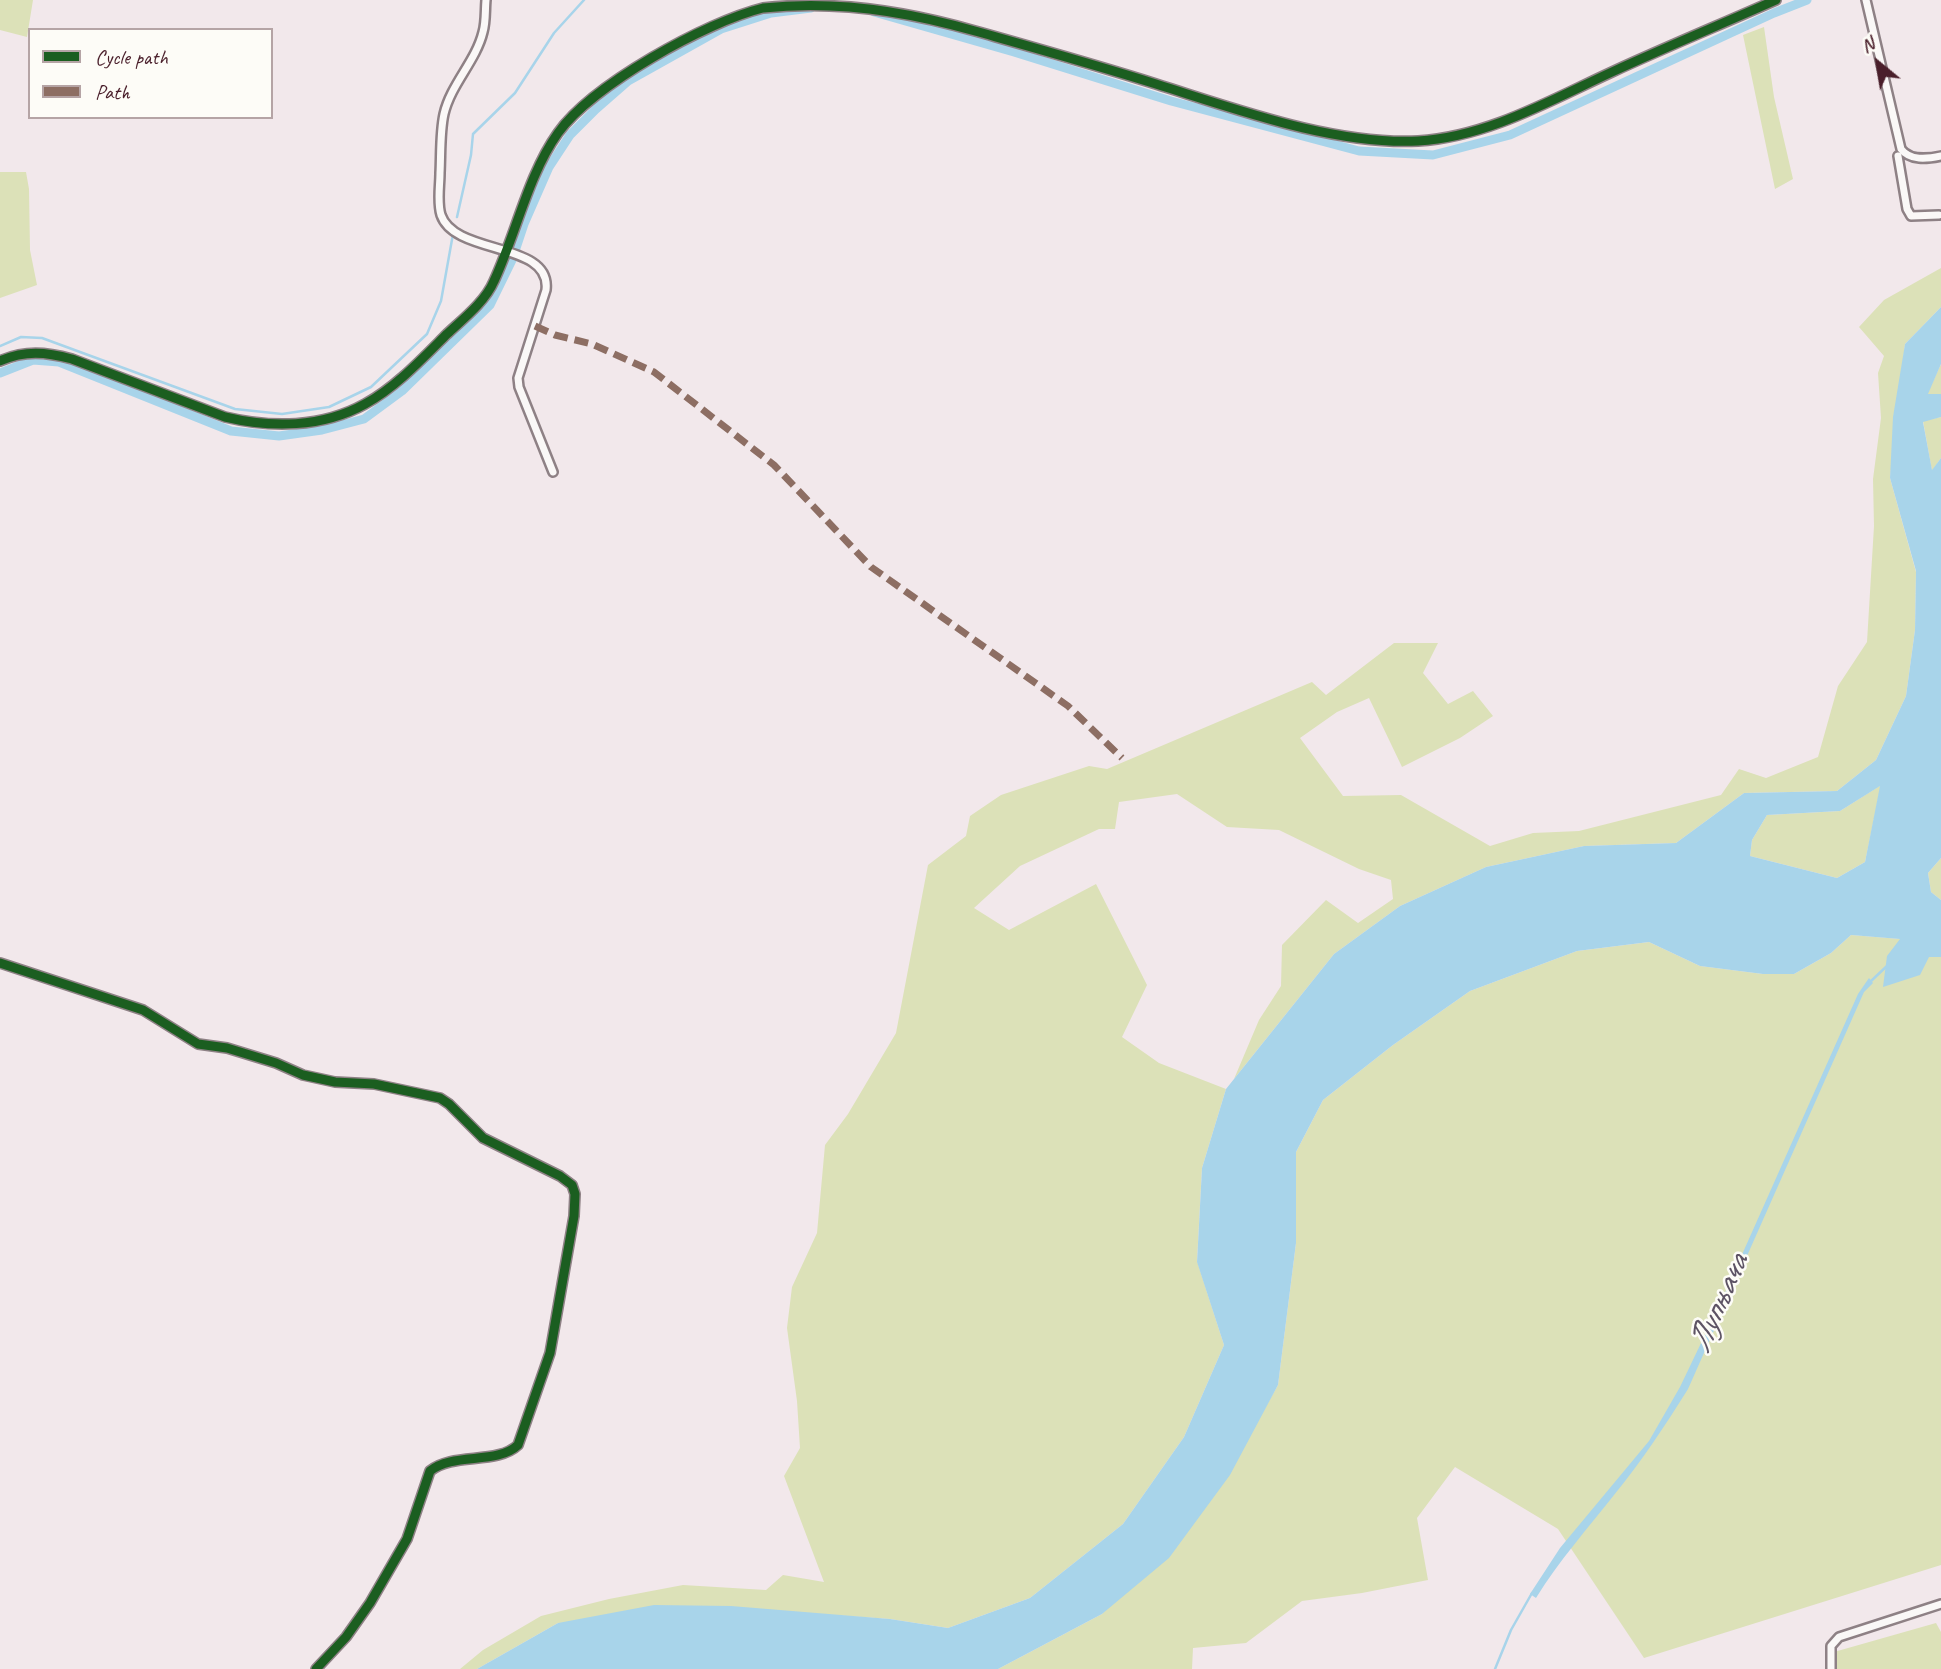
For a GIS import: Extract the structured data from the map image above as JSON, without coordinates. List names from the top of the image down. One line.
{"water":["Лупњача"],"legend":["Cycle path","Path"],"north":"top left"}
